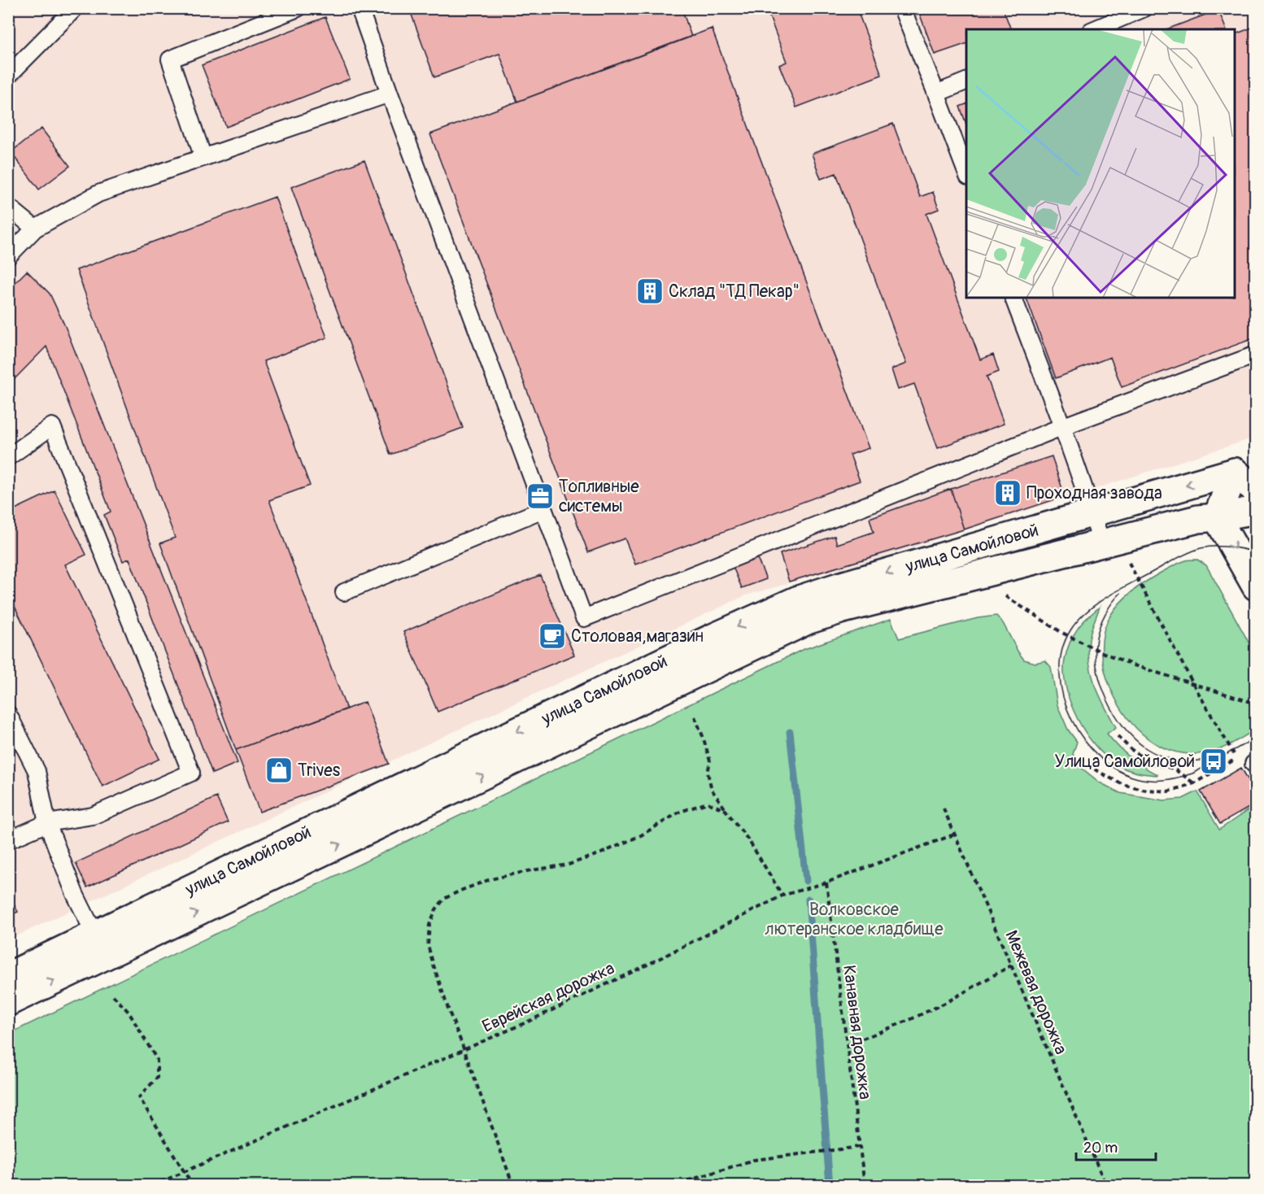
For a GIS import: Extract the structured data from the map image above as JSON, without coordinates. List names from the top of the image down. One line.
{"streets":{"street":["улица Самойловой"],"path":["Межевая дорожка","Еврейская дорожка","Канавная дорожка"]},"crossings":[["Межевая дорожка","Еврейская дорожка"],["Еврейская дорожка","Канавная дорожка"]],"parks":["Волковское лютеранское кладбище"],"places":{"building":["Склад \"ТД Пекар\"","Проходная завода"],"office":["Топливные системы"],"cafe":["Столовая,магазин"],"bus stop":["Улица Самойловой"],"shop":["Trives"]},"scale_bar":"20 m"}
